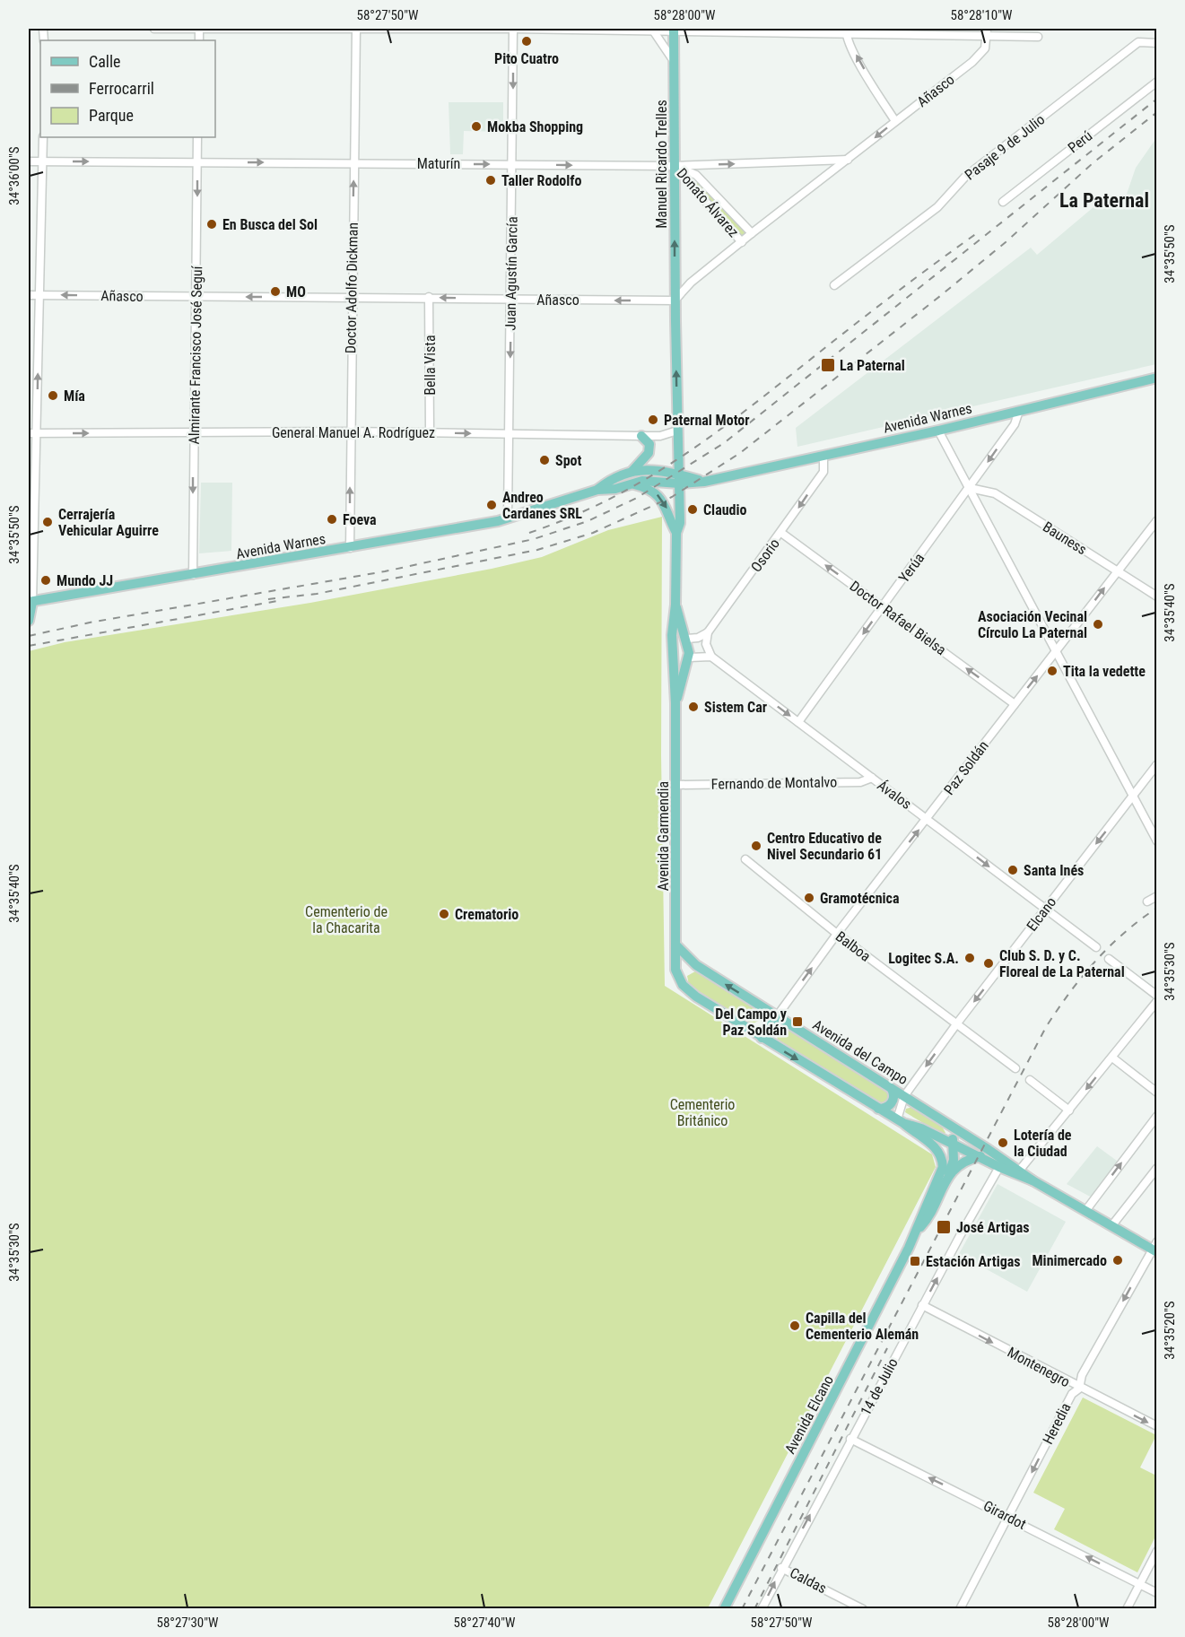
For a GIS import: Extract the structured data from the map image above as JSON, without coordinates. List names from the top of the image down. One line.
{"streets":{"main road":["Manuel Ricardo Trelles","Avenida Warnes","Avenida Garmendia","Avenida del Campo","Avenida Elcano"],"street":["Añasco","Perú","Pasaje 9 de Julio","Maturín","Donato Álvarez","Juan Agustín García","Doctor Adolfo Dickman","Almirante Francisco José Seguí","Bella Vista","General Manuel A. Rodríguez","Bauness","Osorio","Yerúa","Doctor Rafael Bielsa","Paz Soldán","Fernando de Montalvo","Ávalos","Elcano","Balboa","Montenegro","14 de Julio","Heredia","Girardot","Caldas"]},"crossings":[["Añasco","Maturín"],["Añasco","Manuel Ricardo Trelles"],["Añasco","Donato Álvarez"],["Añasco","Juan Agustín García"],["Añasco","Doctor Adolfo Dickman"],["Añasco","Almirante Francisco José Seguí"],["Añasco","Bella Vista"],["Maturín","Manuel Ricardo Trelles"],["Maturín","Donato Álvarez"],["Maturín","Juan Agustín García"],["Maturín","Doctor Adolfo Dickman"],["Maturín","Almirante Francisco José Seguí"],["Manuel Ricardo Trelles","Donato Álvarez"],["Manuel Ricardo Trelles","General Manuel A. Rodríguez"],["Manuel Ricardo Trelles","Avenida Garmendia"],["Juan Agustín García","Avenida Warnes"],["Juan Agustín García","General Manuel A. Rodríguez"],["Doctor Adolfo Dickman","Avenida Warnes"],["Doctor Adolfo Dickman","General Manuel A. Rodríguez"],["Almirante Francisco José Seguí","Avenida Warnes"],["Almirante Francisco José Seguí","General Manuel A. Rodríguez"],["Bella Vista","General Manuel A. Rodríguez"],["Avenida Warnes","Osorio"],["Avenida Warnes","Yerúa"],["Avenida Warnes","Avenida Garmendia"],["General Manuel A. Rodríguez","Avenida Garmendia"],["Bauness","Yerúa"],["Bauness","Paz Soldán"],["Osorio","Doctor Rafael Bielsa"],["Yerúa","Doctor Rafael Bielsa"],["Yerúa","Ávalos"],["Doctor Rafael Bielsa","Paz Soldán"],["Paz Soldán","Ávalos"],["Paz Soldán","Balboa"],["Paz Soldán","Avenida del Campo"],["Fernando de Montalvo","Ávalos"],["Fernando de Montalvo","Avenida Garmendia"],["Ávalos","Elcano"],["Avenida Garmendia","Avenida del Campo"],["Elcano","Balboa"],["Elcano","Avenida del Campo"],["Avenida del Campo","14 de Julio"],["Avenida del Campo","Avenida Elcano"],["Avenida del Campo","Heredia"],["Montenegro","14 de Julio"],["Montenegro","Heredia"],["14 de Julio","Girardot"],["14 de Julio","Caldas"],["Heredia","Girardot"]],"one_way":["Añasco","Maturín","Manuel Ricardo Trelles","Juan Agustín García","Doctor Adolfo Dickman","Almirante Francisco José Seguí","General Manuel A. Rodríguez","Osorio","Yerúa","Doctor Rafael Bielsa","Paz Soldán","Ávalos","Elcano","Montenegro","14 de Julio","Heredia","Girardot"],"districts":["La Paternal"],"parks":["Cementerio de la Chacarita","Cementerio Británico"],"places":{"other":["Pito Cuatro","Mokba Shopping","Taller Rodolfo","En Busca del Sol","MO","Mía","Paternal Motor","Spot","Andreo Cardanes SRL","Claudio","Foeva","Cerrajería Vehicular Aguirre","Mundo JJ","Asociación Vecinal Círculo La Paternal","Tita la vedette","Sistem Car","Centro Educativo de Nivel Secundario 61","Santa Inés","Gramotécnica","Crematorio","Logitec S.A.","Club S. D. y C. Floreal de La Paternal","Lotería de la Ciudad","Minimercado","Capilla del Cementerio Alemán"],"transit":["La Paternal","Del Campo y Paz Soldán","José Artigas","Estación Artigas"]},"legend":["Calle","Ferrocarril","Parque"],"coordinates":["58°27'50\"W","58°28'00\"W","58°28'10\"W","34°36'00\"S","34°35'50\"S","34°35'40\"S","34°35'30\"S","34°35'20\"S","58°27'30\"W","58°27'40\"W"]}
